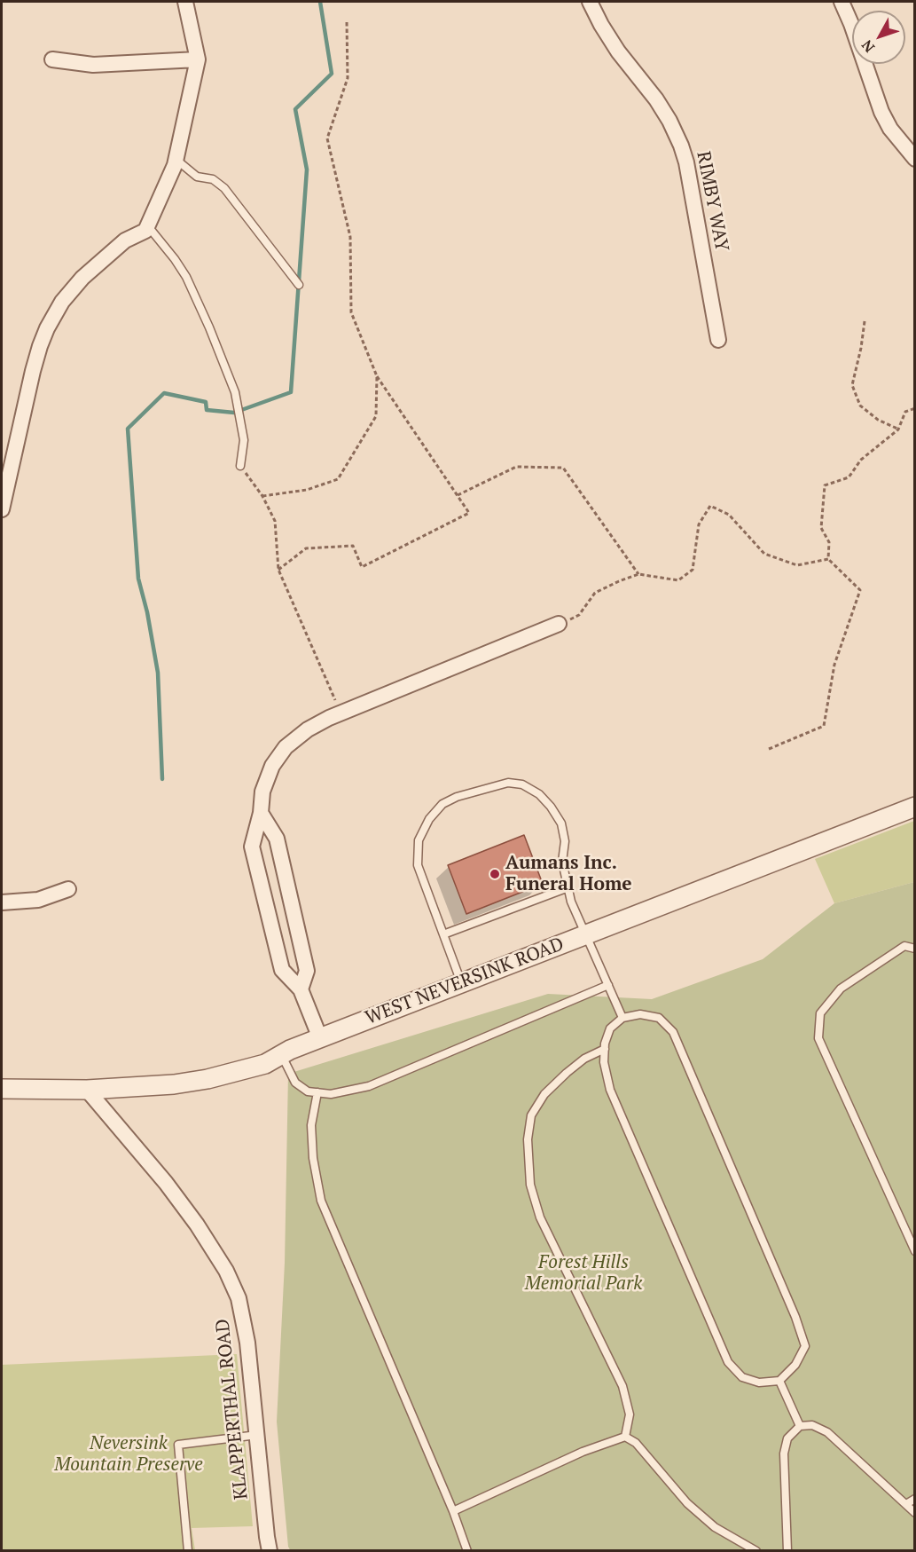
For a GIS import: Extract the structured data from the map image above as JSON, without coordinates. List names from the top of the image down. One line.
{"streets":{"street":["RIMBY WAY","WEST NEVERSINK ROAD","KLAPPERTHAL ROAD"]},"crossings":[["WEST NEVERSINK ROAD","KLAPPERTHAL ROAD"]],"parks":["Forest Hills Memorial Park","Neversink Mountain Preserve"],"places":["Aumans Inc. Funeral Home"],"north":"bottom left"}
